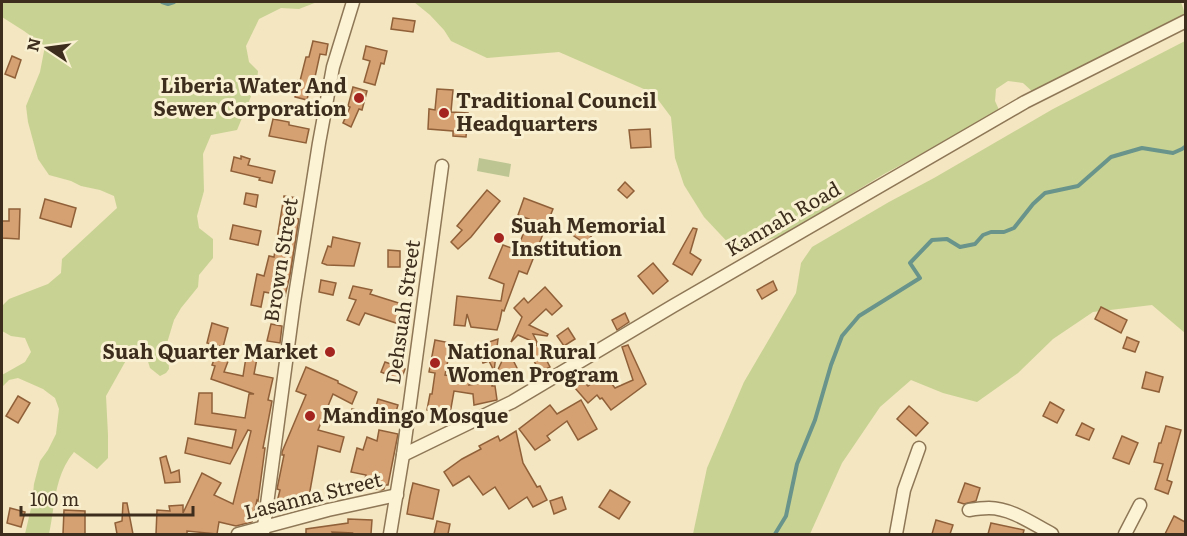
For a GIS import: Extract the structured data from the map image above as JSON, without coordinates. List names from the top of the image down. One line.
{"streets":{"street":["Kannah Road","Brown Street","Dehsuah Street","Lasanna Street"]},"crossings":[["Kannah Road","Dehsuah Street"],["Brown Street","Lasanna Street"],["Dehsuah Street","Lasanna Street"]],"places":["Liberia Water And Sewer Corporation","Traditional Council Headquarters","Suah Memorial Institution","Suah Quarter Market","National Rural Women Program","Mandingo Mosque"],"scale_bar":"100 m","north":"left"}
